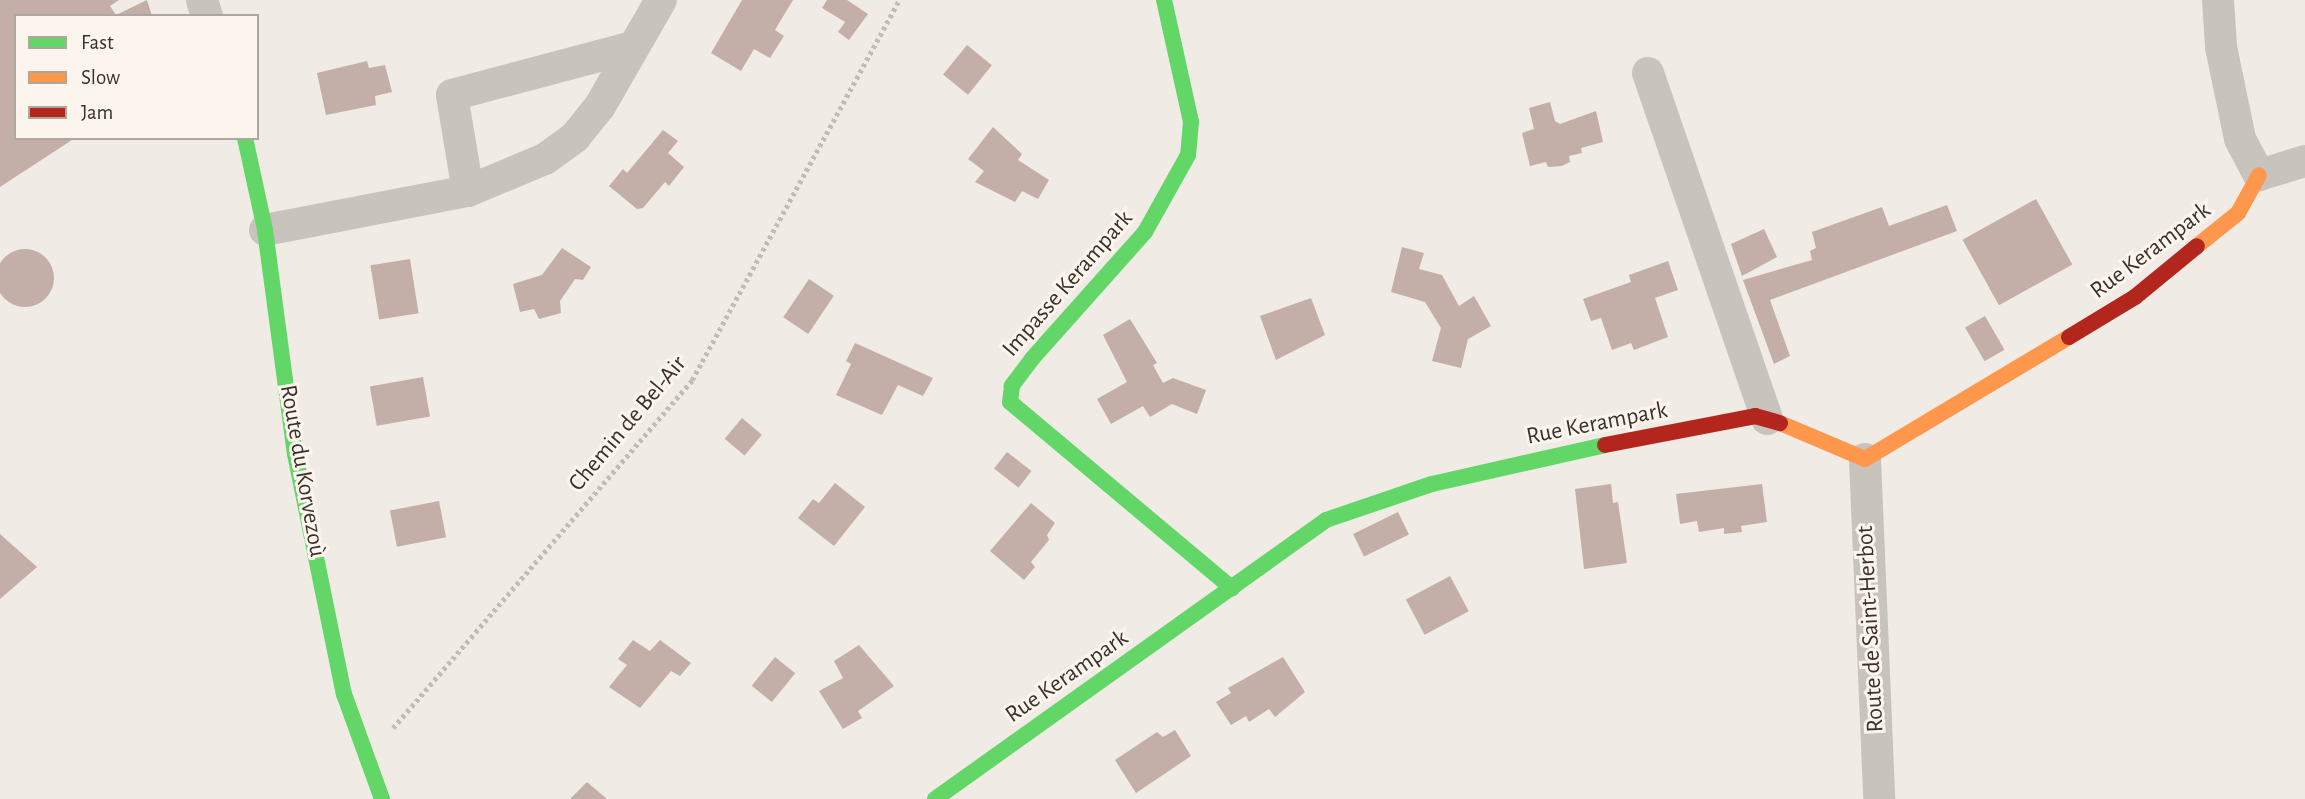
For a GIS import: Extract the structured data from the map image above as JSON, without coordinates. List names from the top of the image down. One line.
{"streets":{"street":["Rue Kerampark","Impasse Kerampark","Route du Korvezoù","Route de Saint-Herbot"],"path":["Chemin de Bel-Air"]},"crossings":[["Rue Kerampark","Impasse Kerampark"],["Rue Kerampark","Route de Saint-Herbot"],["Chemin de Bel-Air","Route du Korvezoù"]],"legend":["Fast","Slow","Jam"]}
